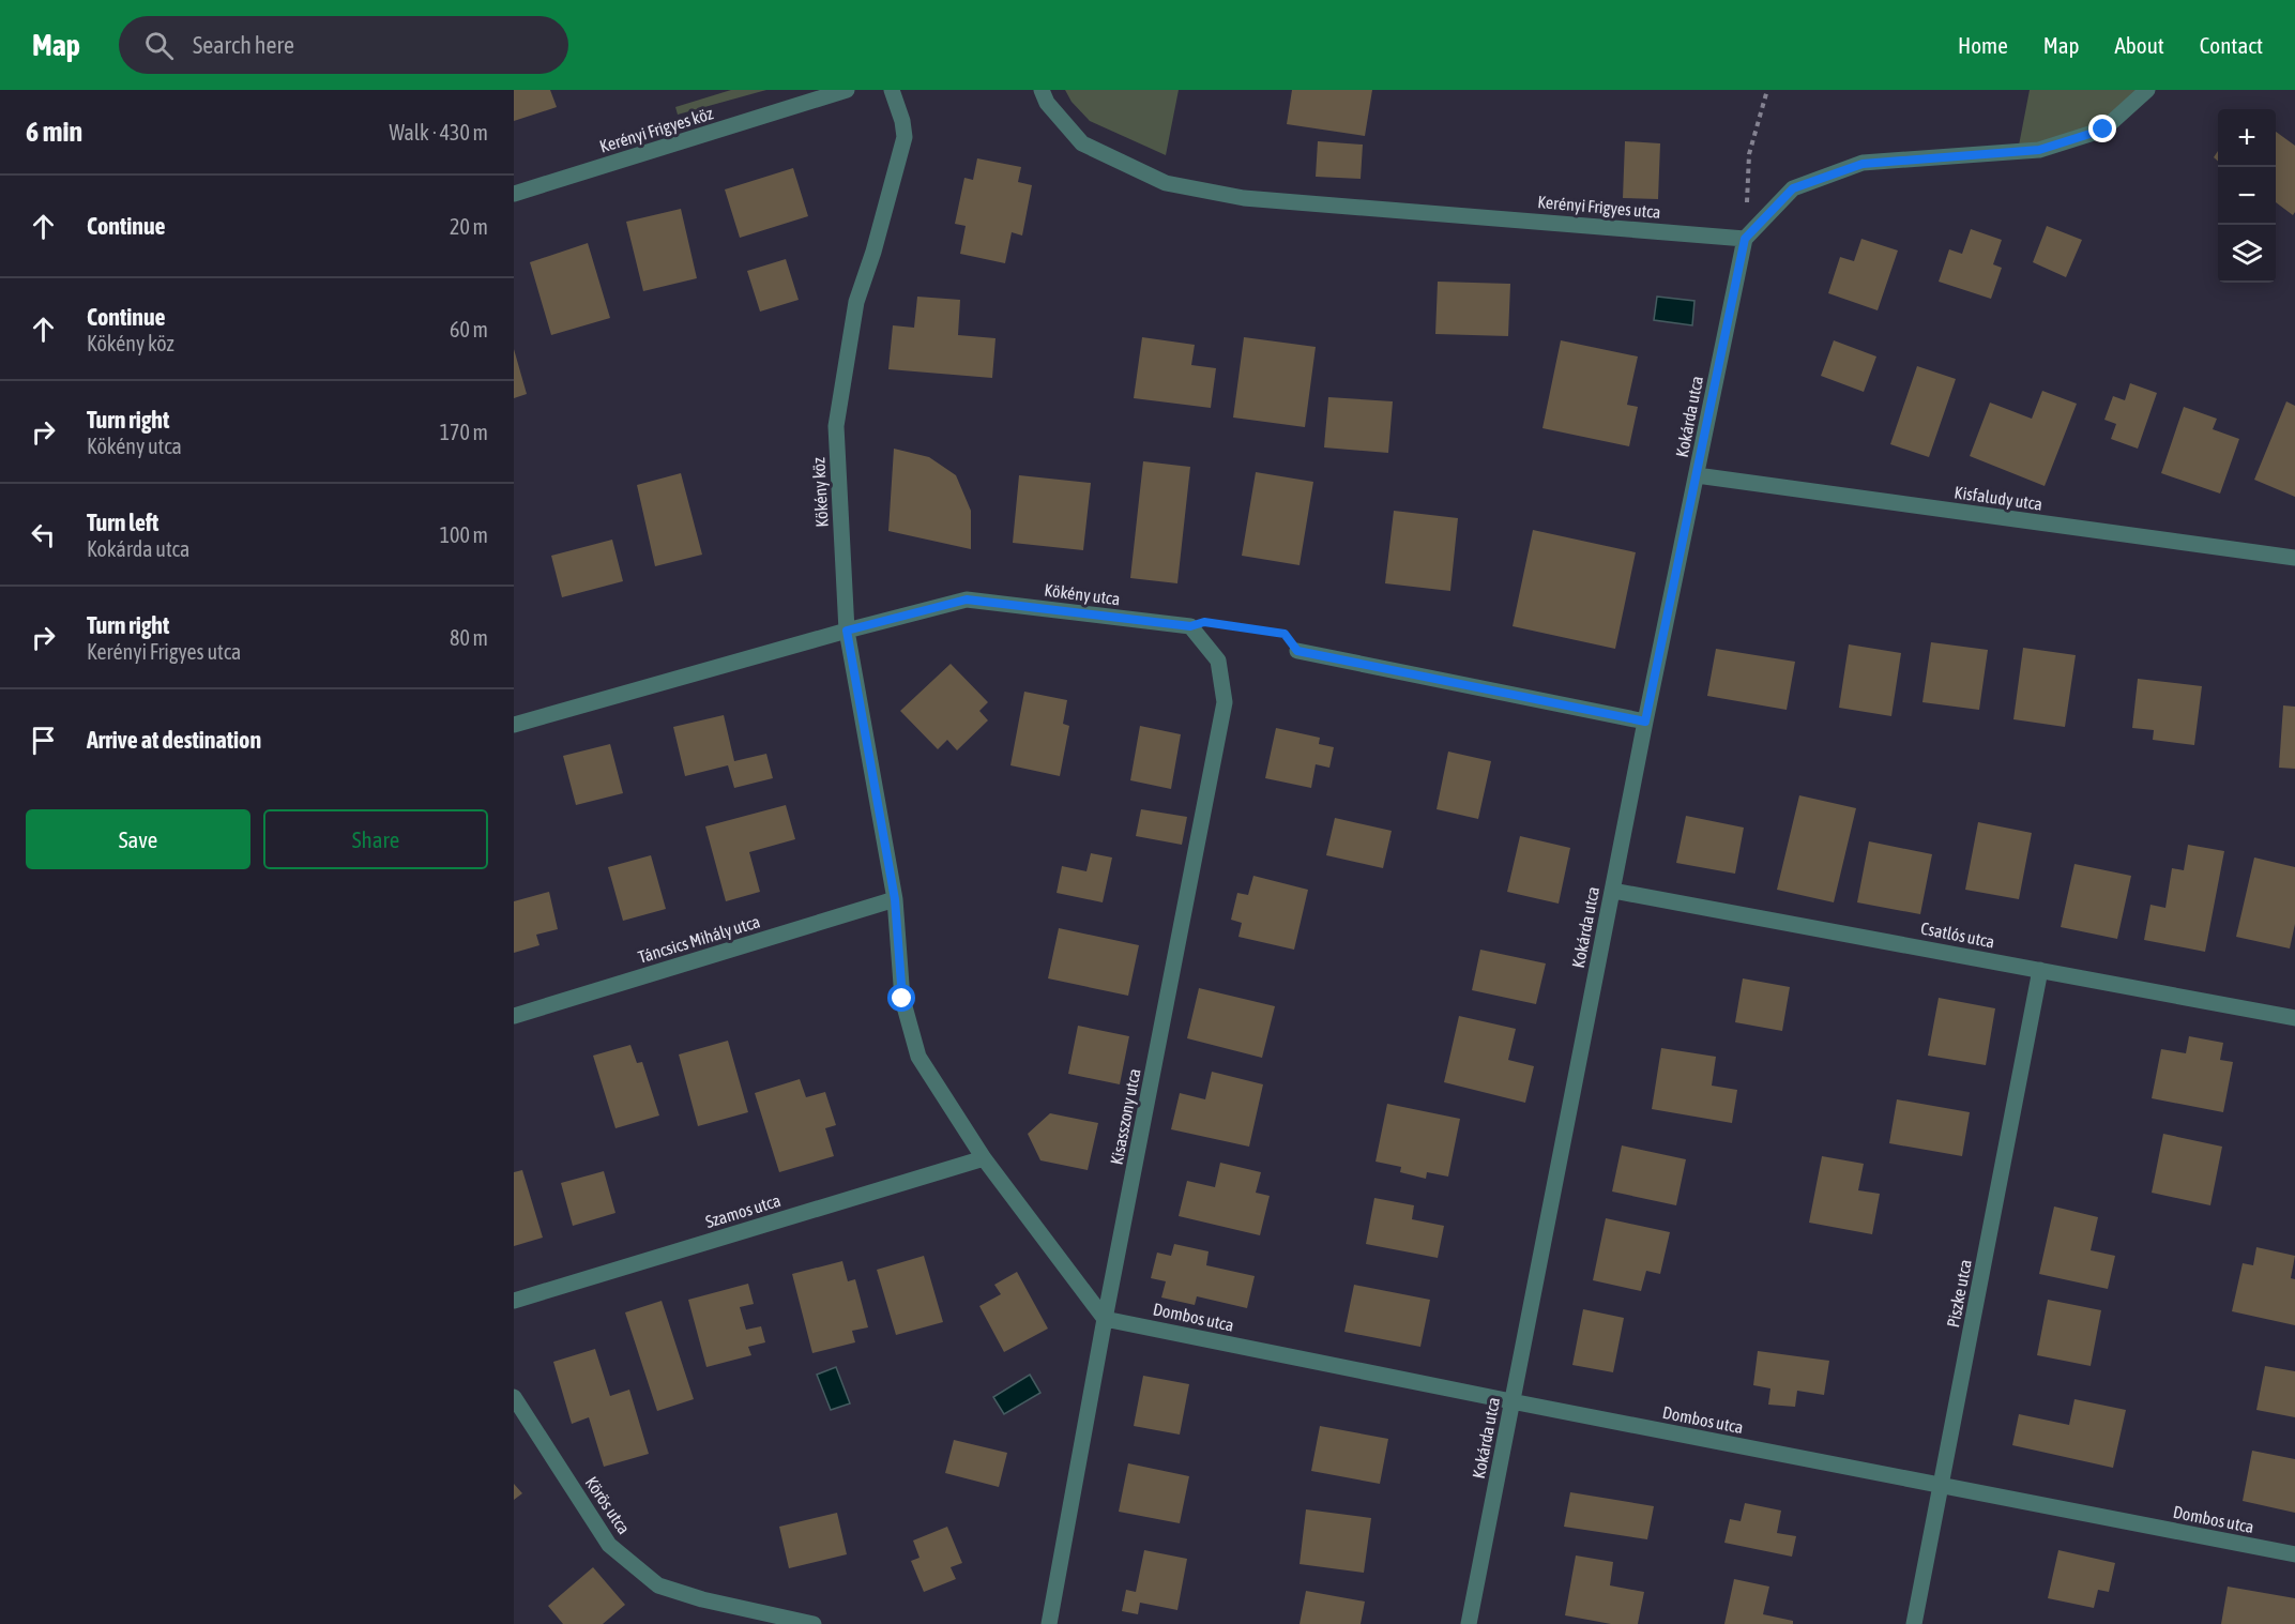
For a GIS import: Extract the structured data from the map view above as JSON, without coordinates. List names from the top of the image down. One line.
{"streets":{"street":["Kerényi Frigyes köz","Kerényi Frigyes utca","Kokárda utca","Kökény köz","Kisfaludy utca","Kökény utca","Csatlós utca","Táncsics Mihály utca","Kisasszony utca","Szamos utca","Piszke utca","Dombos utca","Körös utca"]},"crossings":[["Kerényi Frigyes utca","Kokárda utca"],["Kokárda utca","Kisfaludy utca"],["Kokárda utca","Csatlós utca"],["Kokárda utca","Dombos utca"],["Kökény köz","Kökény utca"],["Kökény köz","Táncsics Mihály utca"],["Kökény köz","Kisasszony utca"],["Kökény köz","Szamos utca"],["Kökény köz","Dombos utca"],["Kökény utca","Kisasszony utca"],["Csatlós utca","Piszke utca"],["Kisasszony utca","Dombos utca"],["Piszke utca","Dombos utca"]],"page":{"header":"Map","search":"Search here","nav":["Home","Map","About","Contact"],"heading":["6 min","Walk · 430 m"],"map_buttons":["+","−"],"list":[["Continue","20 m"],["Continue","Kökény köz","60 m"],["Turn right","Kökény utca","170 m"],["Turn left","Kokárda utca","100 m"],["Turn right","Kerényi Frigyes utca","80 m"],"Arrive at destination"],"buttons":["Save","Share"]}}
